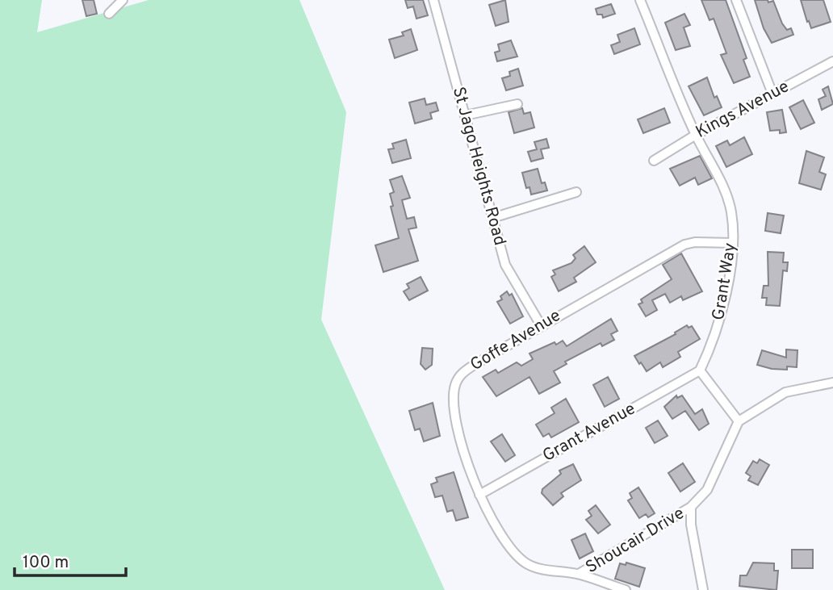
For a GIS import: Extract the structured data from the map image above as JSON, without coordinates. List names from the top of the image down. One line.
{"streets":{"street":["Kings Avenue","St Jago Heights Road","Grant Way","Goffe Avenue","Grant Avenue","Shoucair Drive"]},"crossings":[["Kings Avenue","Grant Way"],["St Jago Heights Road","Goffe Avenue"],["Grant Way","Goffe Avenue"],["Grant Way","Grant Avenue"],["Goffe Avenue","Grant Avenue"],["Goffe Avenue","Shoucair Drive"]],"scale_bar":"100 m"}
